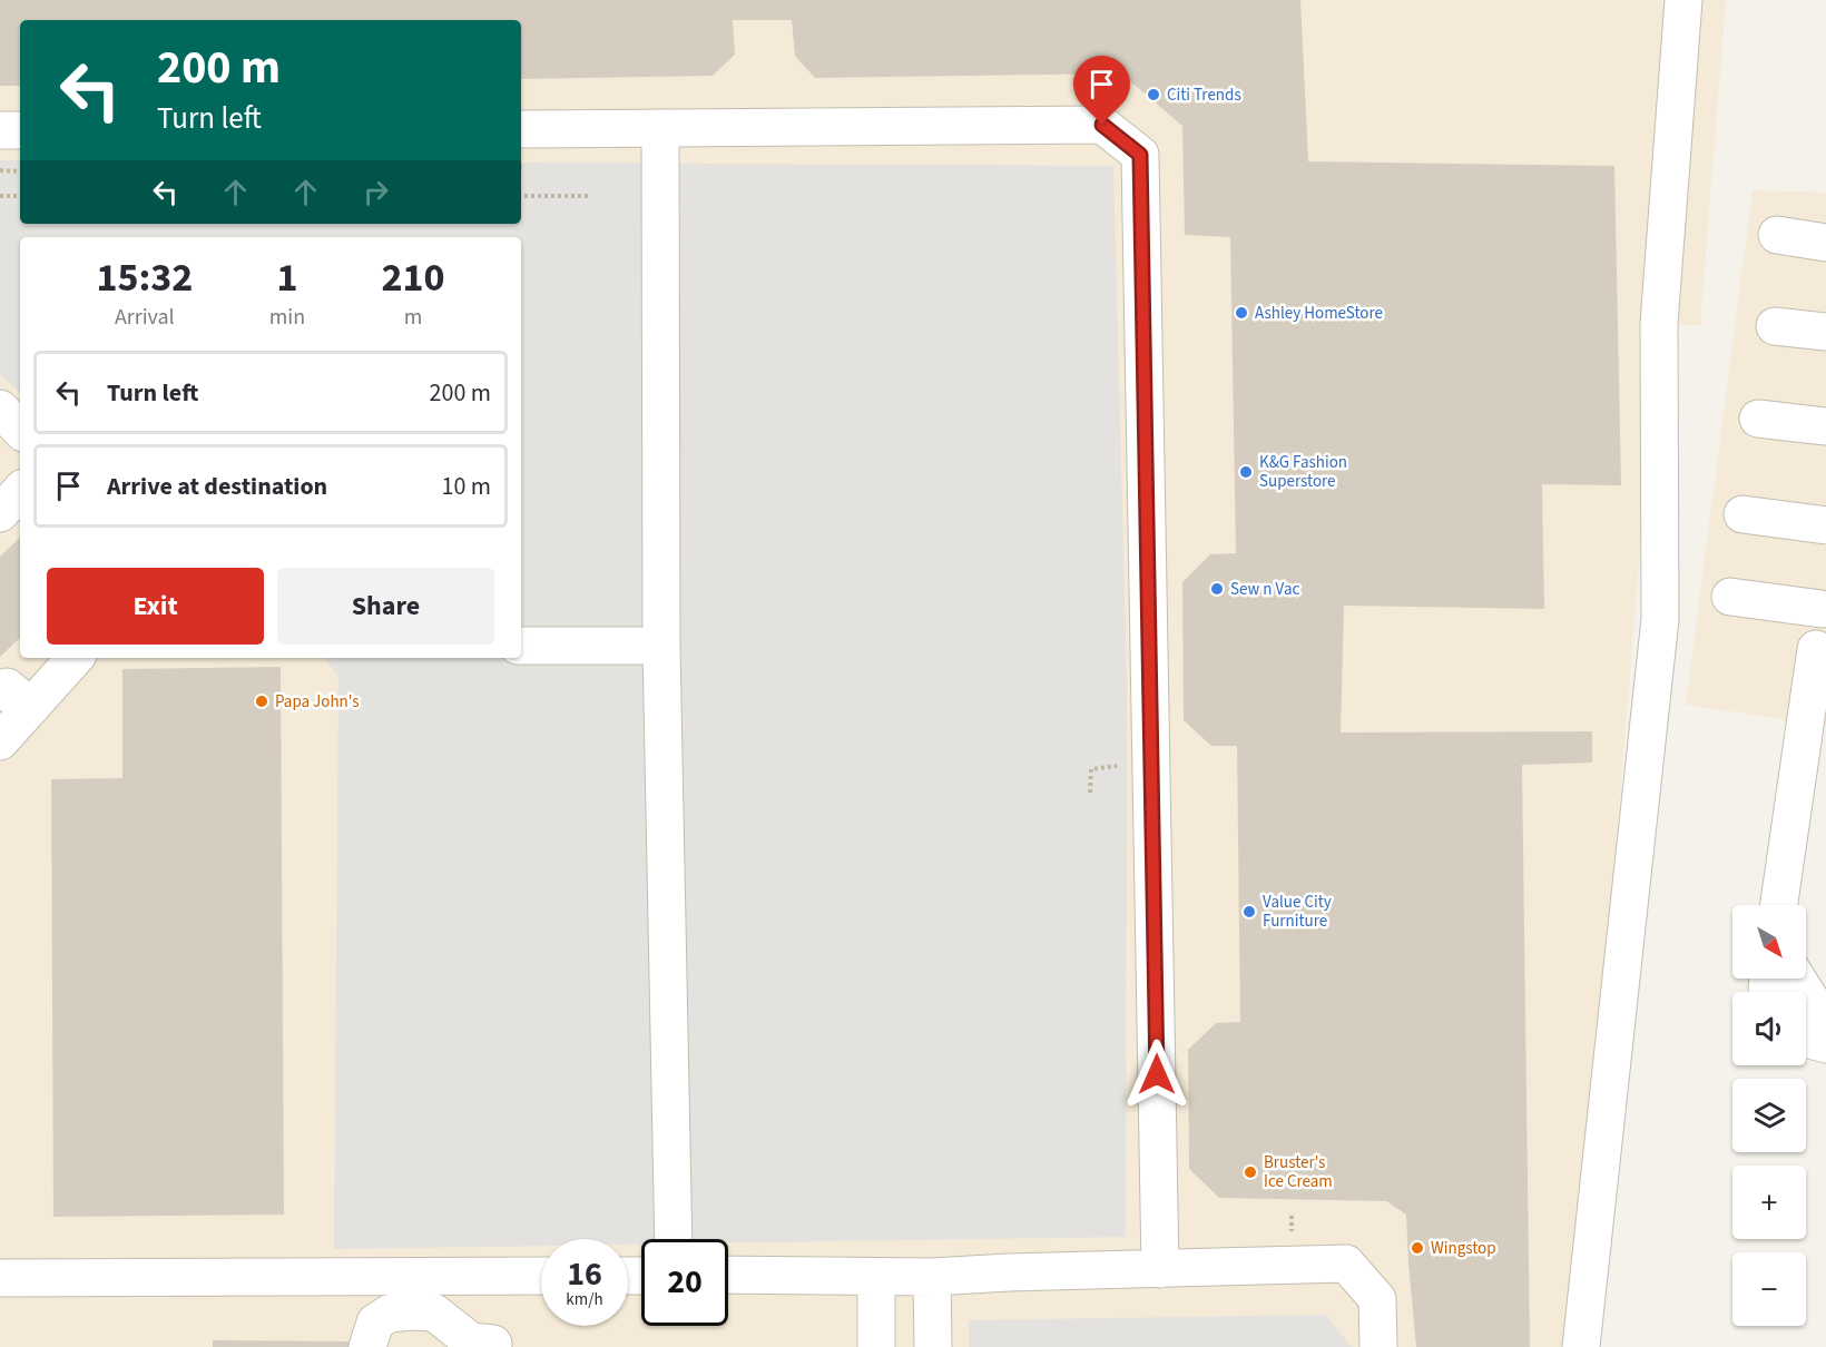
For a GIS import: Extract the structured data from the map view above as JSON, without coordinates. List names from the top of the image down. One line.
{"places":["Citi Trends","Ashley HomeStore","K&G Fashion Superstore","Sew n Vac","Papa John's","Value City Furniture","Bruster's Ice Cream","Wingstop"],"north":"bottom right","page":{"turn":["200 m","Turn left"],"eta":["15:32","Arrival","1","min","210","m"],"list":[{"name":"Turn left","value":"200 m"},{"name":"Arrive at destination","value":"10 m"}],"buttons":["Exit","Share"],"map_buttons":["+","−"],"speed":"16 km/h","limit":"20"}}
